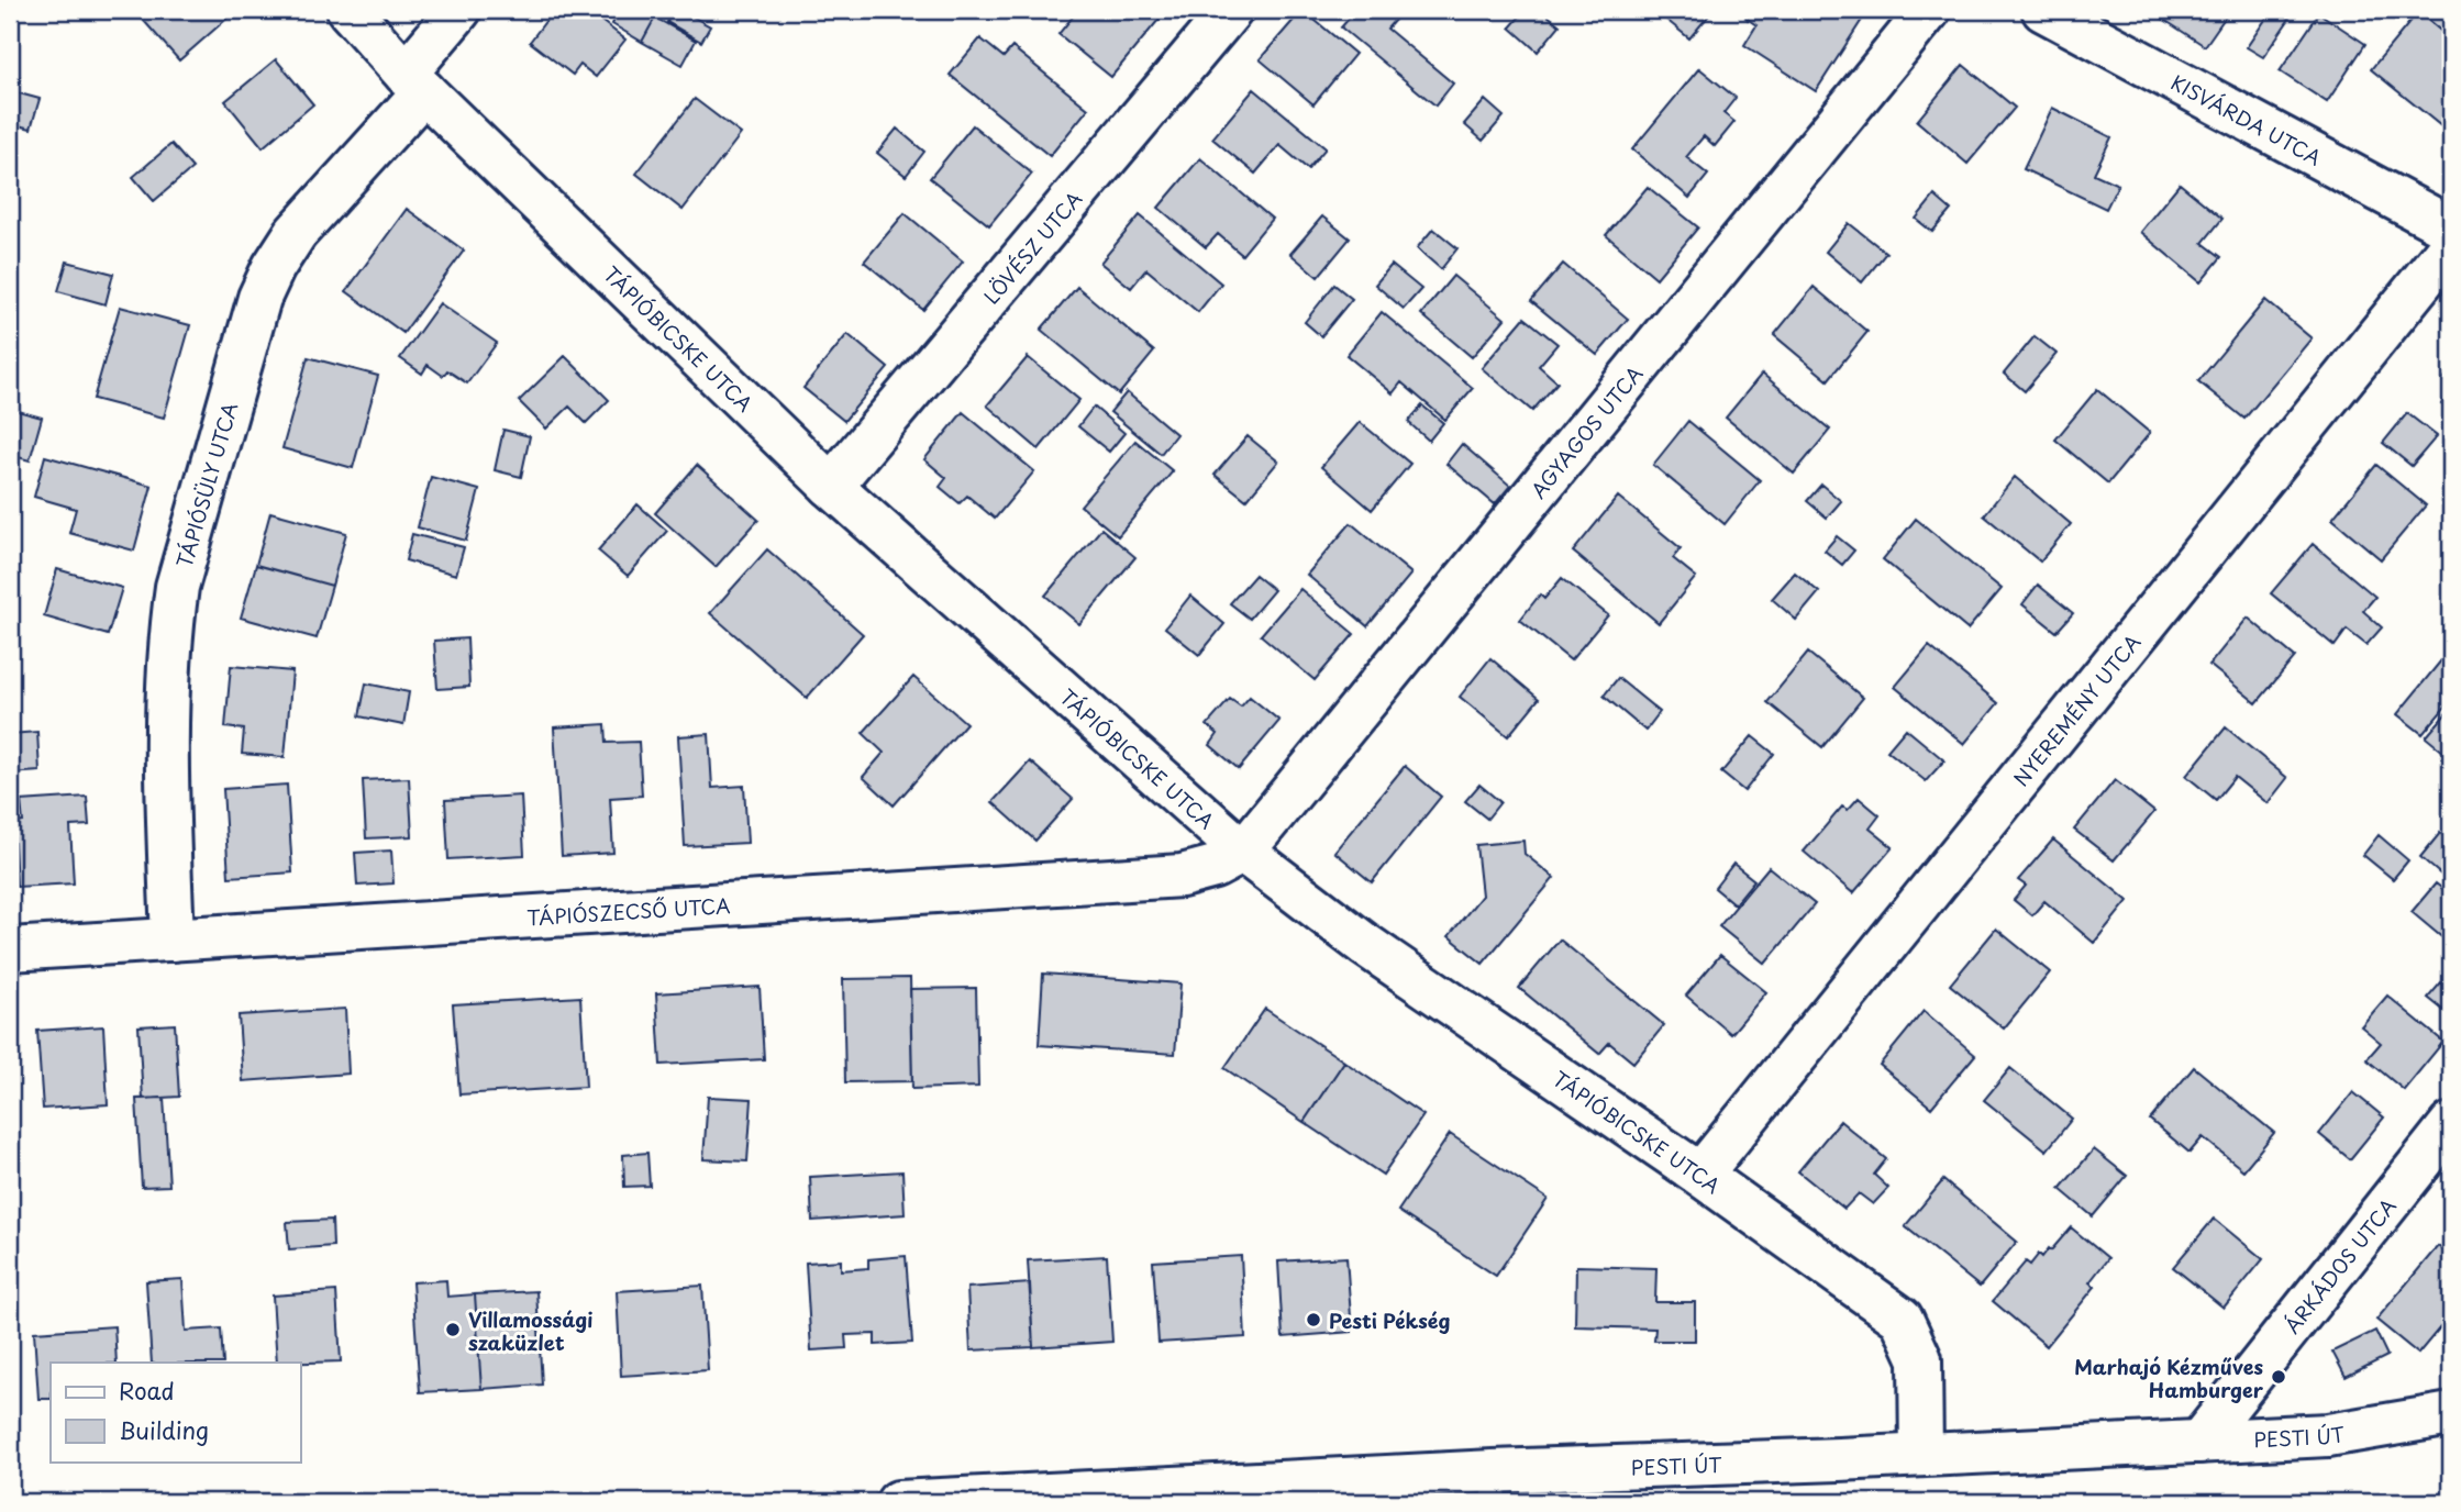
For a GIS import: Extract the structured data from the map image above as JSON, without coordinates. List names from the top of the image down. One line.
{"streets":{"street":["KISVÁRDA UTCA","LÖVÉSZ UTCA","TÁPIÓBICSKE UTCA","AGYAGOS UTCA","TÁPIÓSÜLY UTCA","NYEREMÉNY UTCA","TÁPIÓSZECSŐ UTCA","ÁRKÁDOS UTCA","PESTI ÚT"]},"crossings":[["LÖVÉSZ UTCA","TÁPIÓBICSKE UTCA"],["TÁPIÓBICSKE UTCA","AGYAGOS UTCA"],["TÁPIÓBICSKE UTCA","TÁPIÓSÜLY UTCA"],["TÁPIÓBICSKE UTCA","NYEREMÉNY UTCA"],["TÁPIÓBICSKE UTCA","TÁPIÓSZECSŐ UTCA"],["TÁPIÓBICSKE UTCA","PESTI ÚT"],["AGYAGOS UTCA","TÁPIÓSZECSŐ UTCA"],["TÁPIÓSÜLY UTCA","TÁPIÓSZECSŐ UTCA"],["ÁRKÁDOS UTCA","PESTI ÚT"]],"places":["Pesti Pékség","Villamossági szaküzlet","Marhajó Kézműves Hamburger"],"legend":["Road","Building"]}
